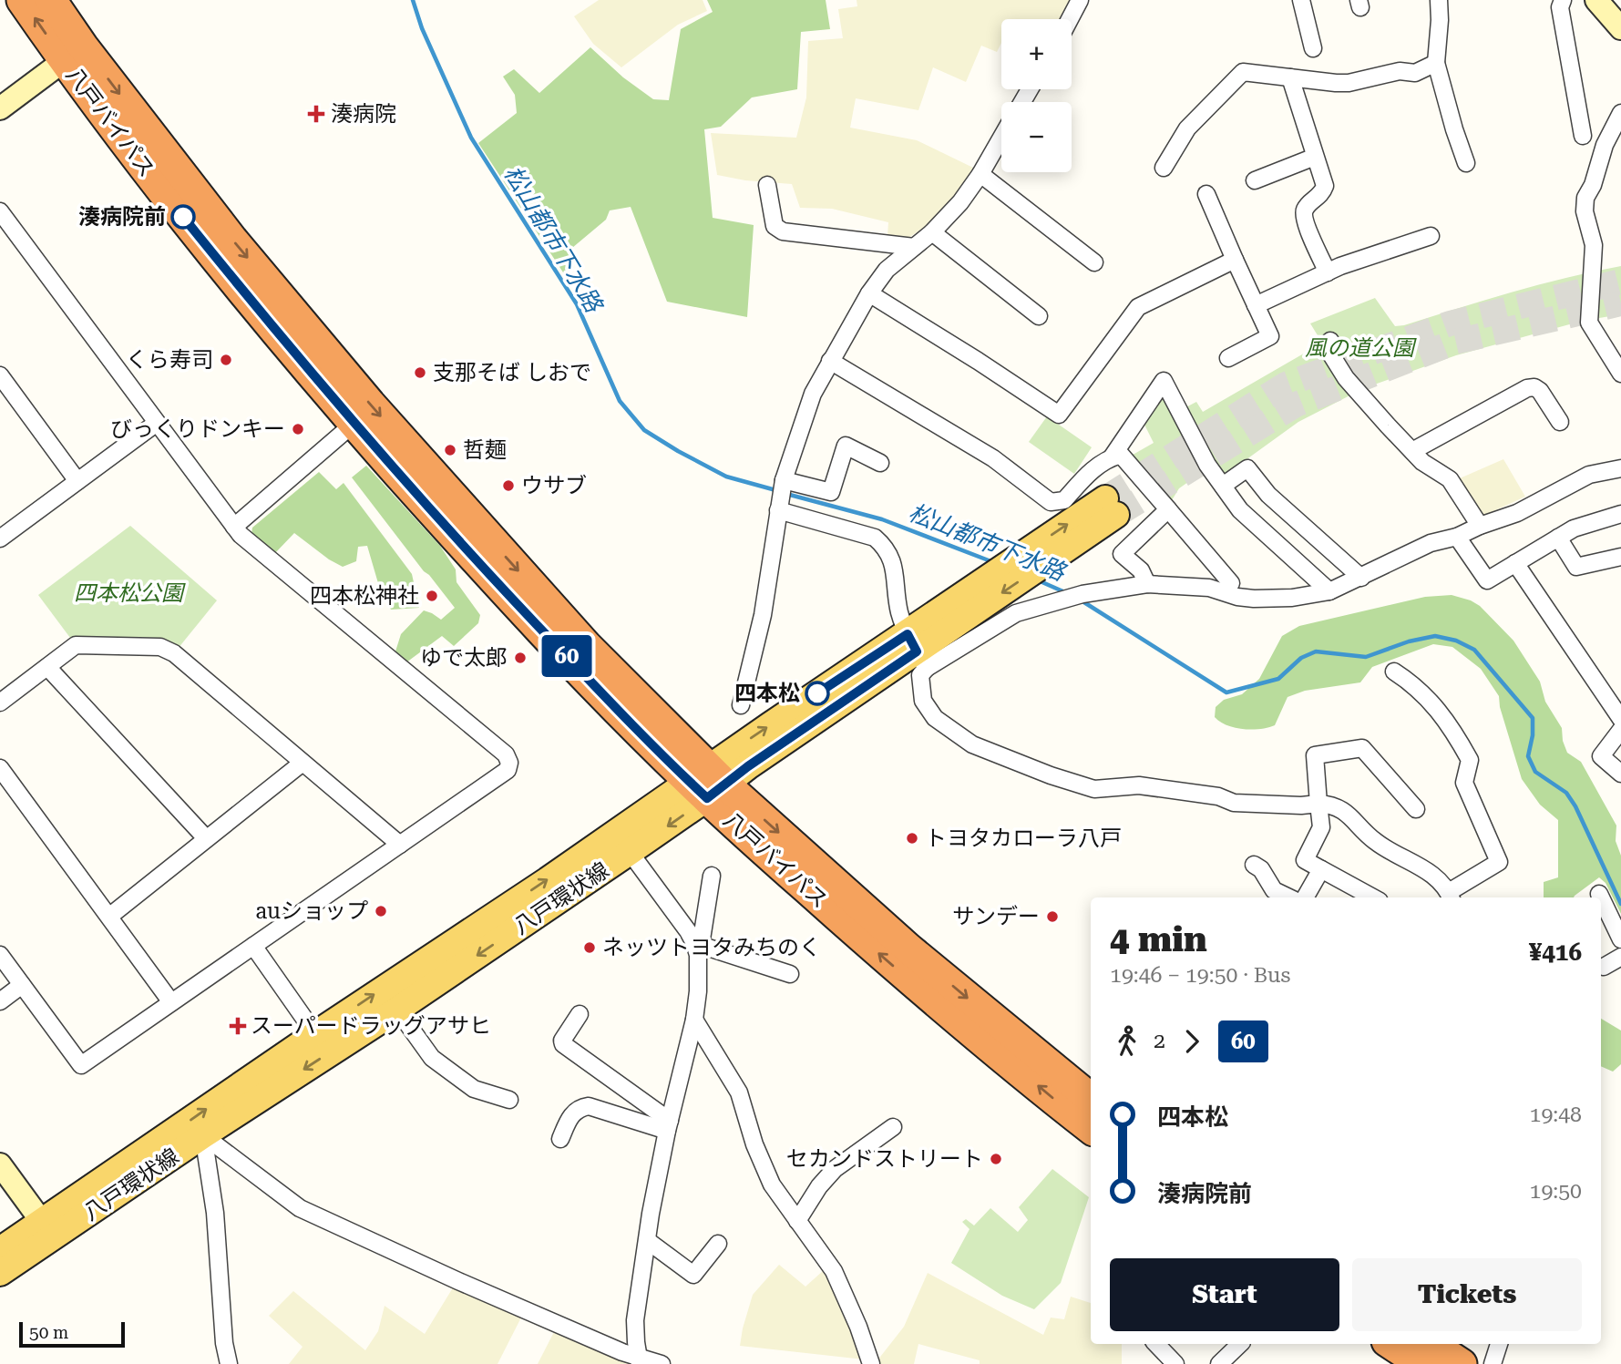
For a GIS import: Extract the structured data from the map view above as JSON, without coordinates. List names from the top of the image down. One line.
{"streets":{"highway":["八戸バイパス"],"main road":["八戸環状線"]},"crossings":[["八戸バイパス","八戸環状線"]],"water":["松山都市下水路"],"parks":["風の道公園","四本松公園"],"places":{"health":["湊病院","スーパードラッグアサヒ"],"other":["湊病院前","くら寿司","支那そば しおで","びっくりドンキー","哲麺","ウサブ","四本松神社","ゆで太郎","四本松","トヨタカローラ八戸","auショップ","サンデー","ネッツトヨタみちのく","セカンドストリート"]},"lines":["bus line 60"],"scale_bar":"50 m","page":{"on_map":"60","map_buttons":["+","−"],"heading":["4 min","19:46 – 19:50 · Bus","¥416"],"legs":["2","60"],"list":[{"name":"四本松","value":"19:48"},{"name":"湊病院前","value":"19:50"}],"buttons":["Start","Tickets"],"scale":"50 m"}}
